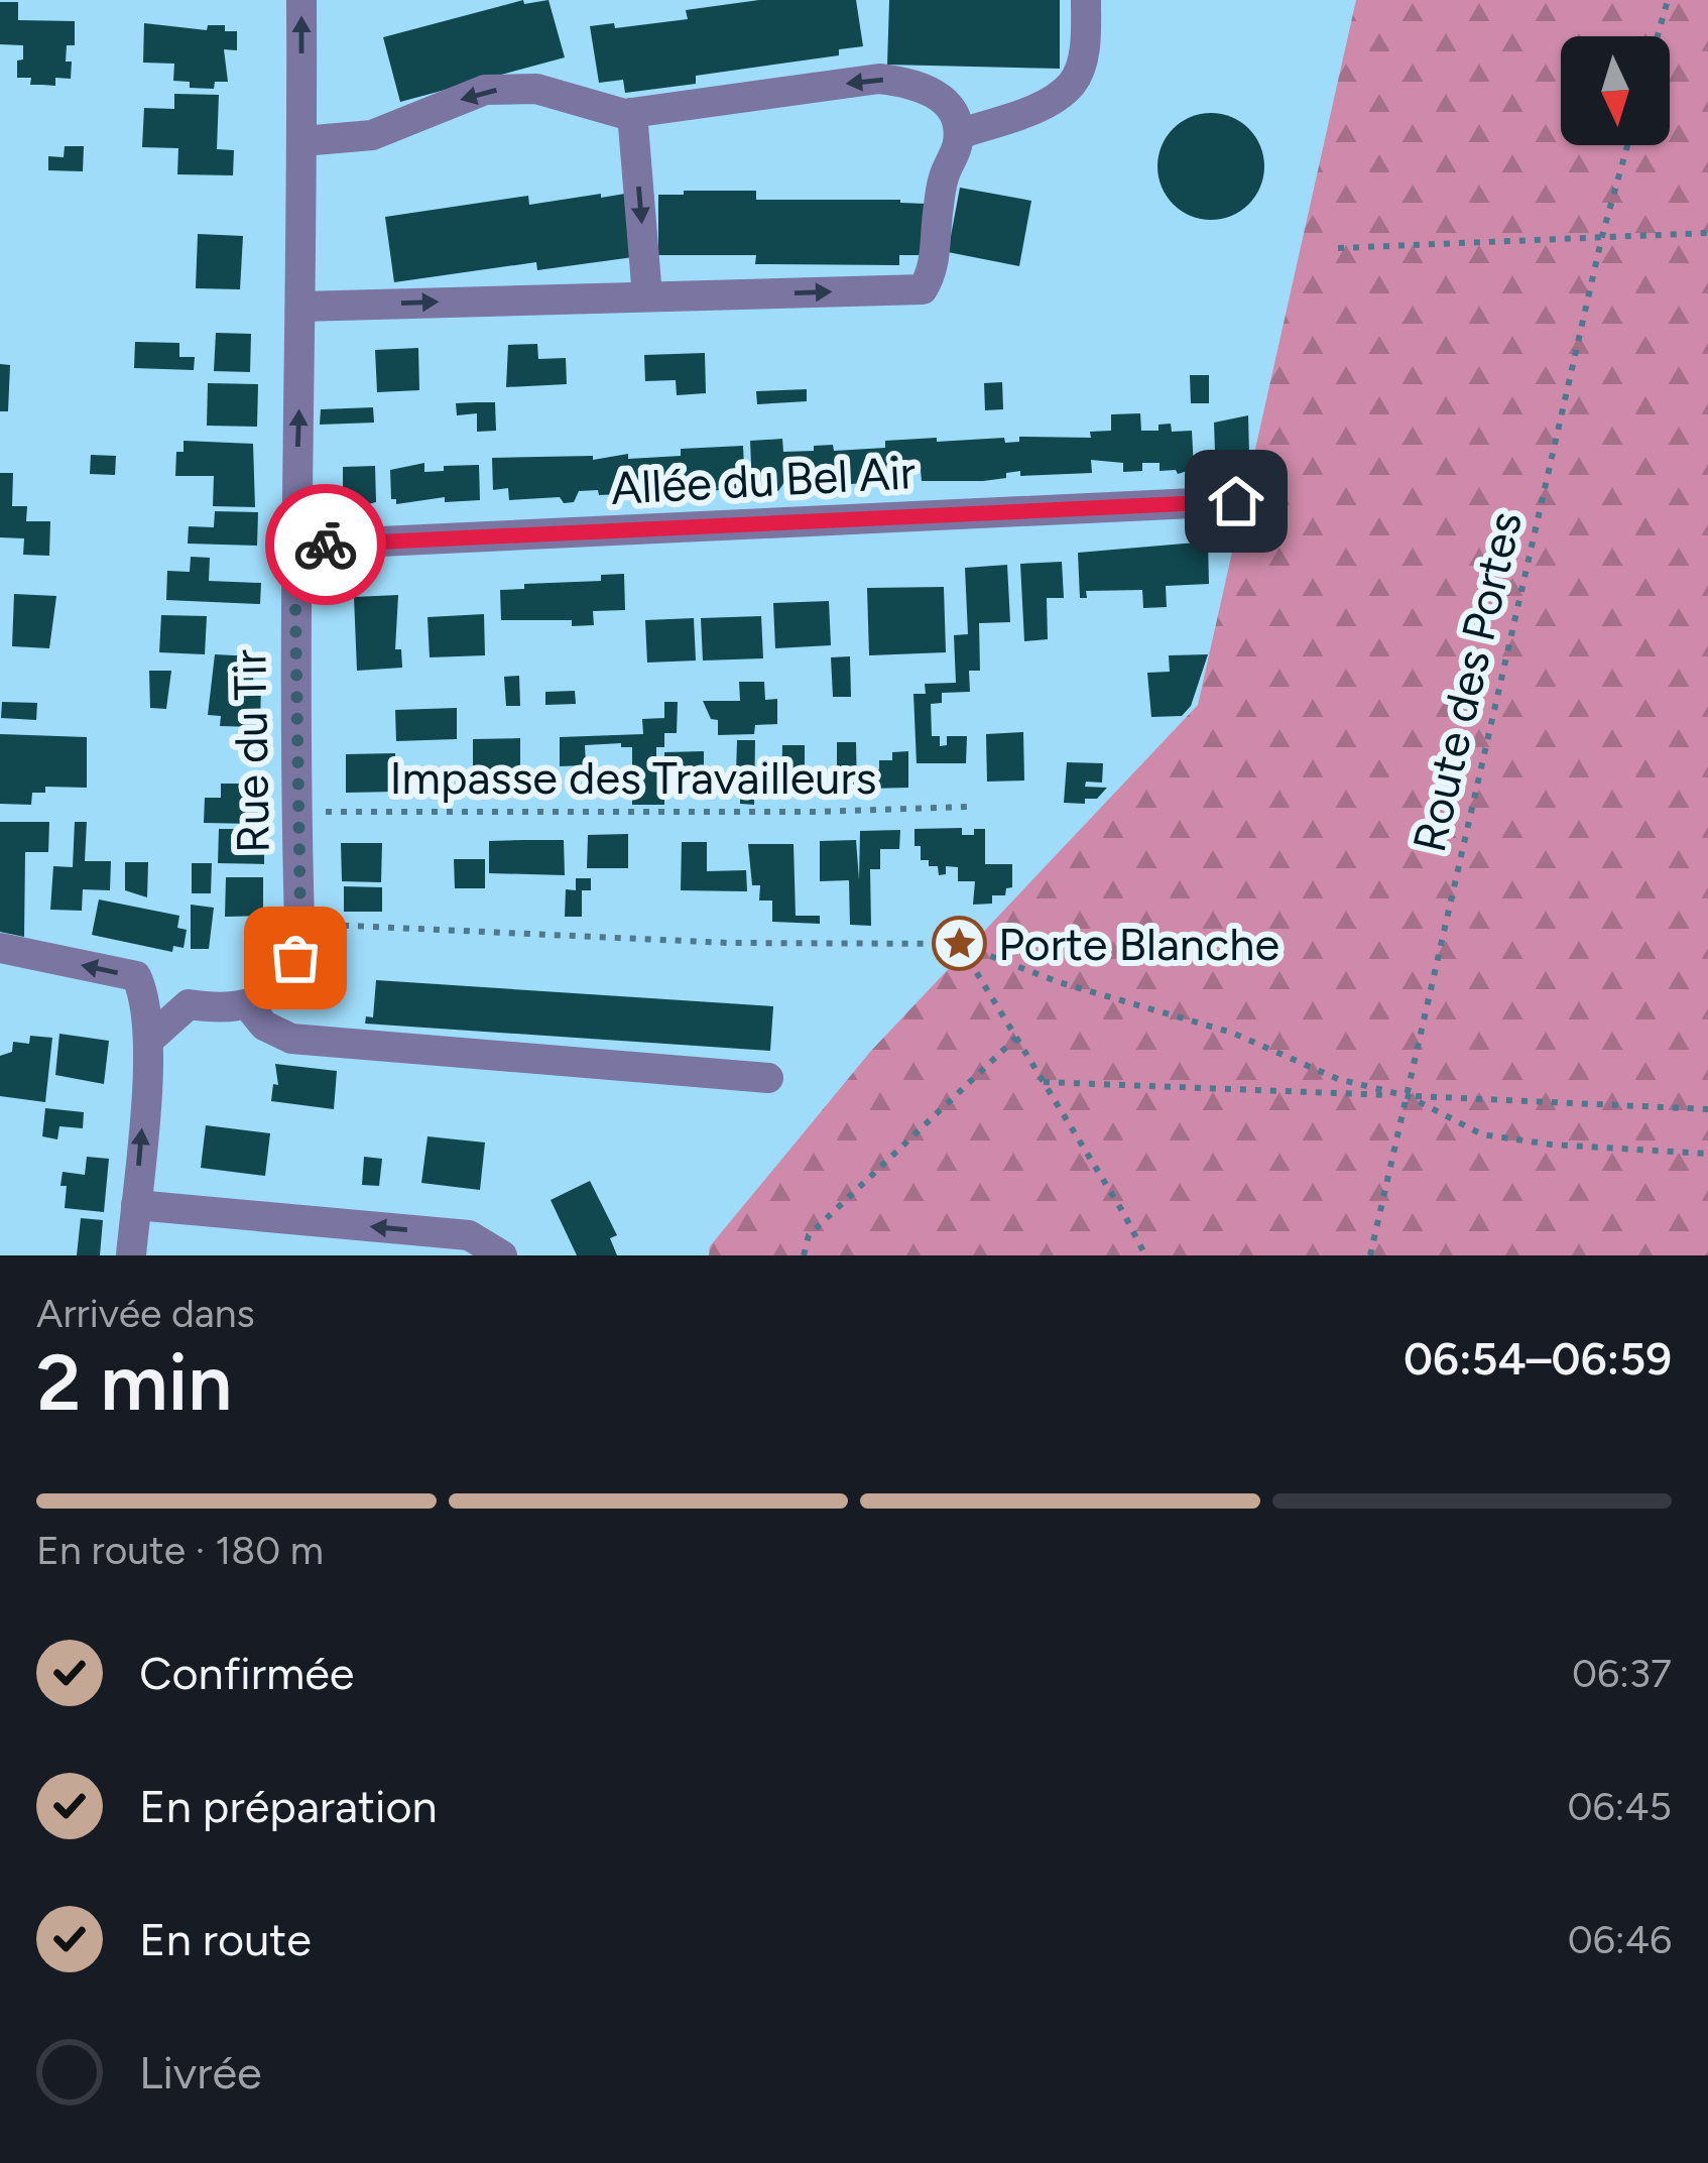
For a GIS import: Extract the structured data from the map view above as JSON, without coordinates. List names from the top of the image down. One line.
{"streets":{"street":["Allée du Bel Air","Rue du Tir"],"path":["Route des Portes","Impasse des Travailleurs"]},"crossings":[["Allée du Bel Air","Rue du Tir"],["Rue du Tir","Impasse des Travailleurs"]],"one_way":["Rue du Tir"],"places":{"place":["Porte Blanche"]},"north":"bottom","page":{"heading":["2 min","Arrivée dans","06:54–06:59"],"bar":"En route · 180 m","list":[["Confirmée","06:37"],["En préparation","06:45"],["En route","06:46"],"Livrée"]}}
